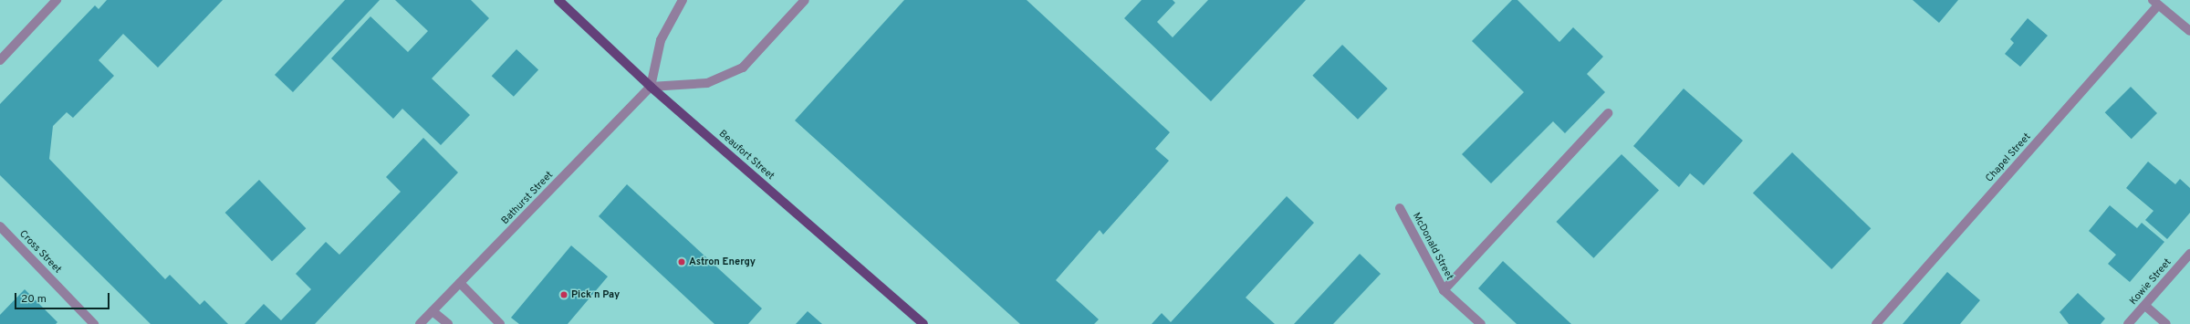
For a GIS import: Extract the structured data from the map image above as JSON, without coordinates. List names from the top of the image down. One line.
{"streets":{"main road":["Beaufort Street"],"street":["Chapel Street","Bathurst Street","McDonald Street","Cross Street","Kowie Street"]},"crossings":[["Beaufort Street","Bathurst Street"]],"places":["Astron Energy","Pick n Pay"],"scale_bar":"20 m"}
